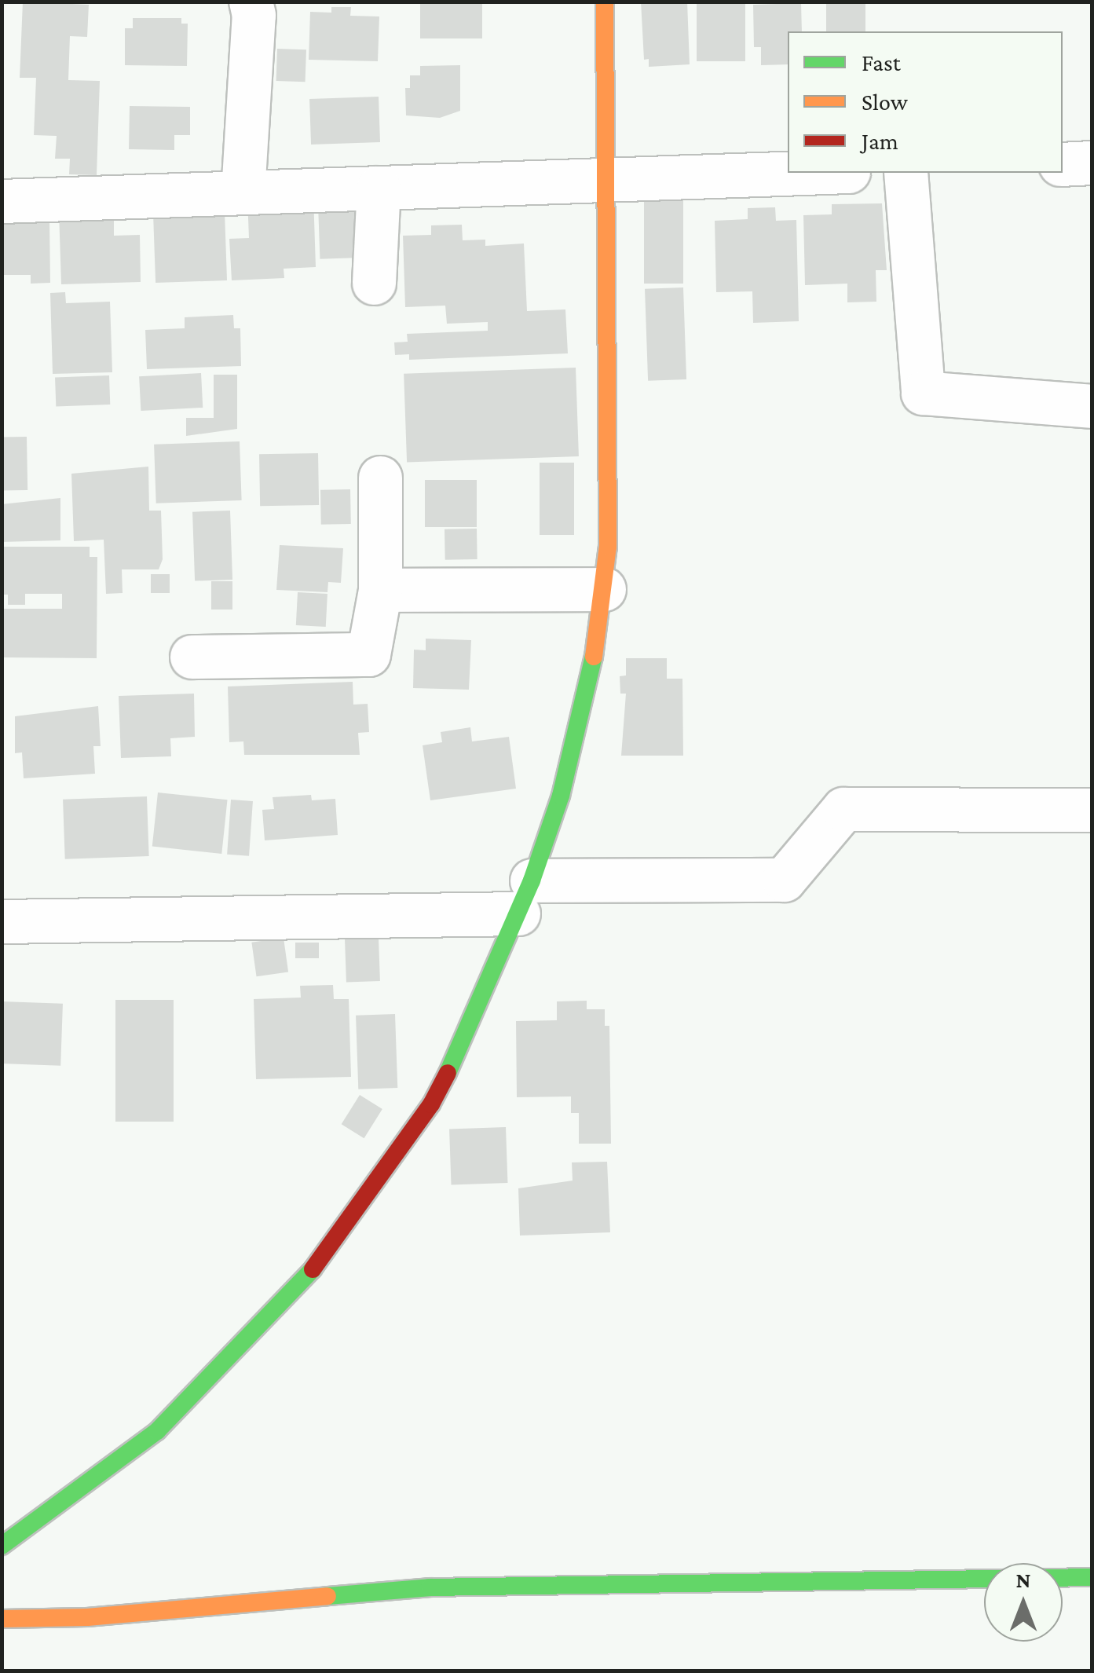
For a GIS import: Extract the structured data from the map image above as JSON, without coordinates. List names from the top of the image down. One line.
{"legend":["Fast","Slow","Jam"],"north":"top"}
